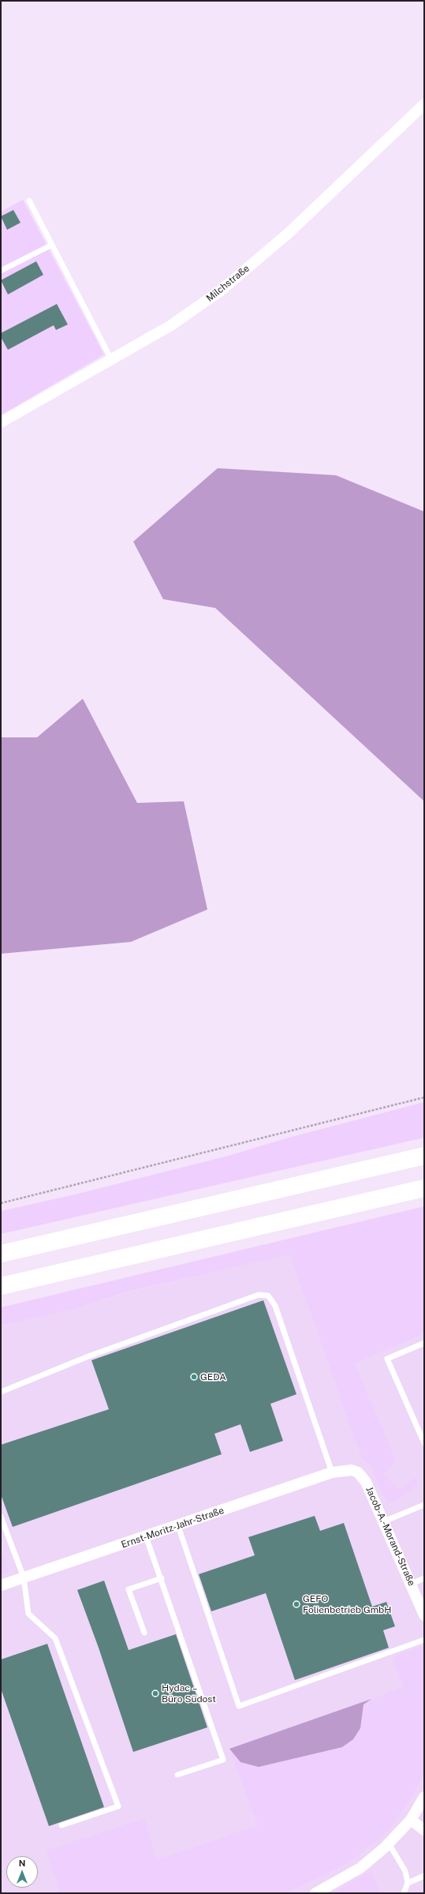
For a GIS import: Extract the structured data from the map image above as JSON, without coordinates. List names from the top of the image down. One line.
{"streets":{"street":["Milchstraße","Ernst-Moritz-Jahr-Straße","Jacob-A.-Morand-Straße"]},"crossings":[["Ernst-Moritz-Jahr-Straße","Jacob-A.-Morand-Straße"]],"places":["GEDA","GEFO Folienbetrieb GmbH","Hydac – Büro Südost"],"north":"top"}
